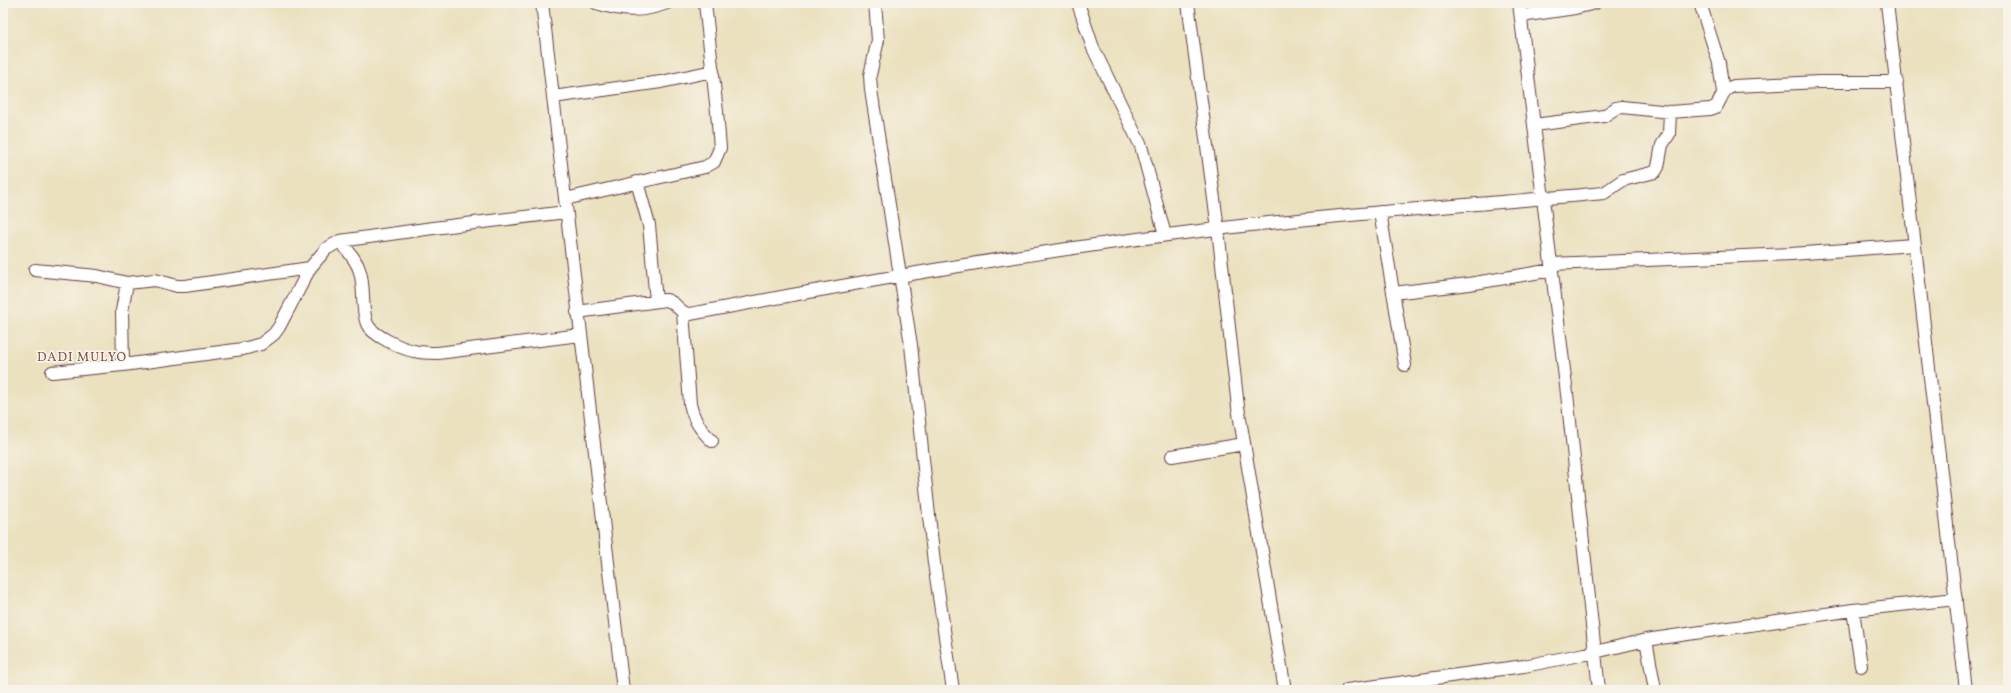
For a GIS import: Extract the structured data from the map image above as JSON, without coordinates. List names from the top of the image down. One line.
{"districts":["DADI MULYO"]}
